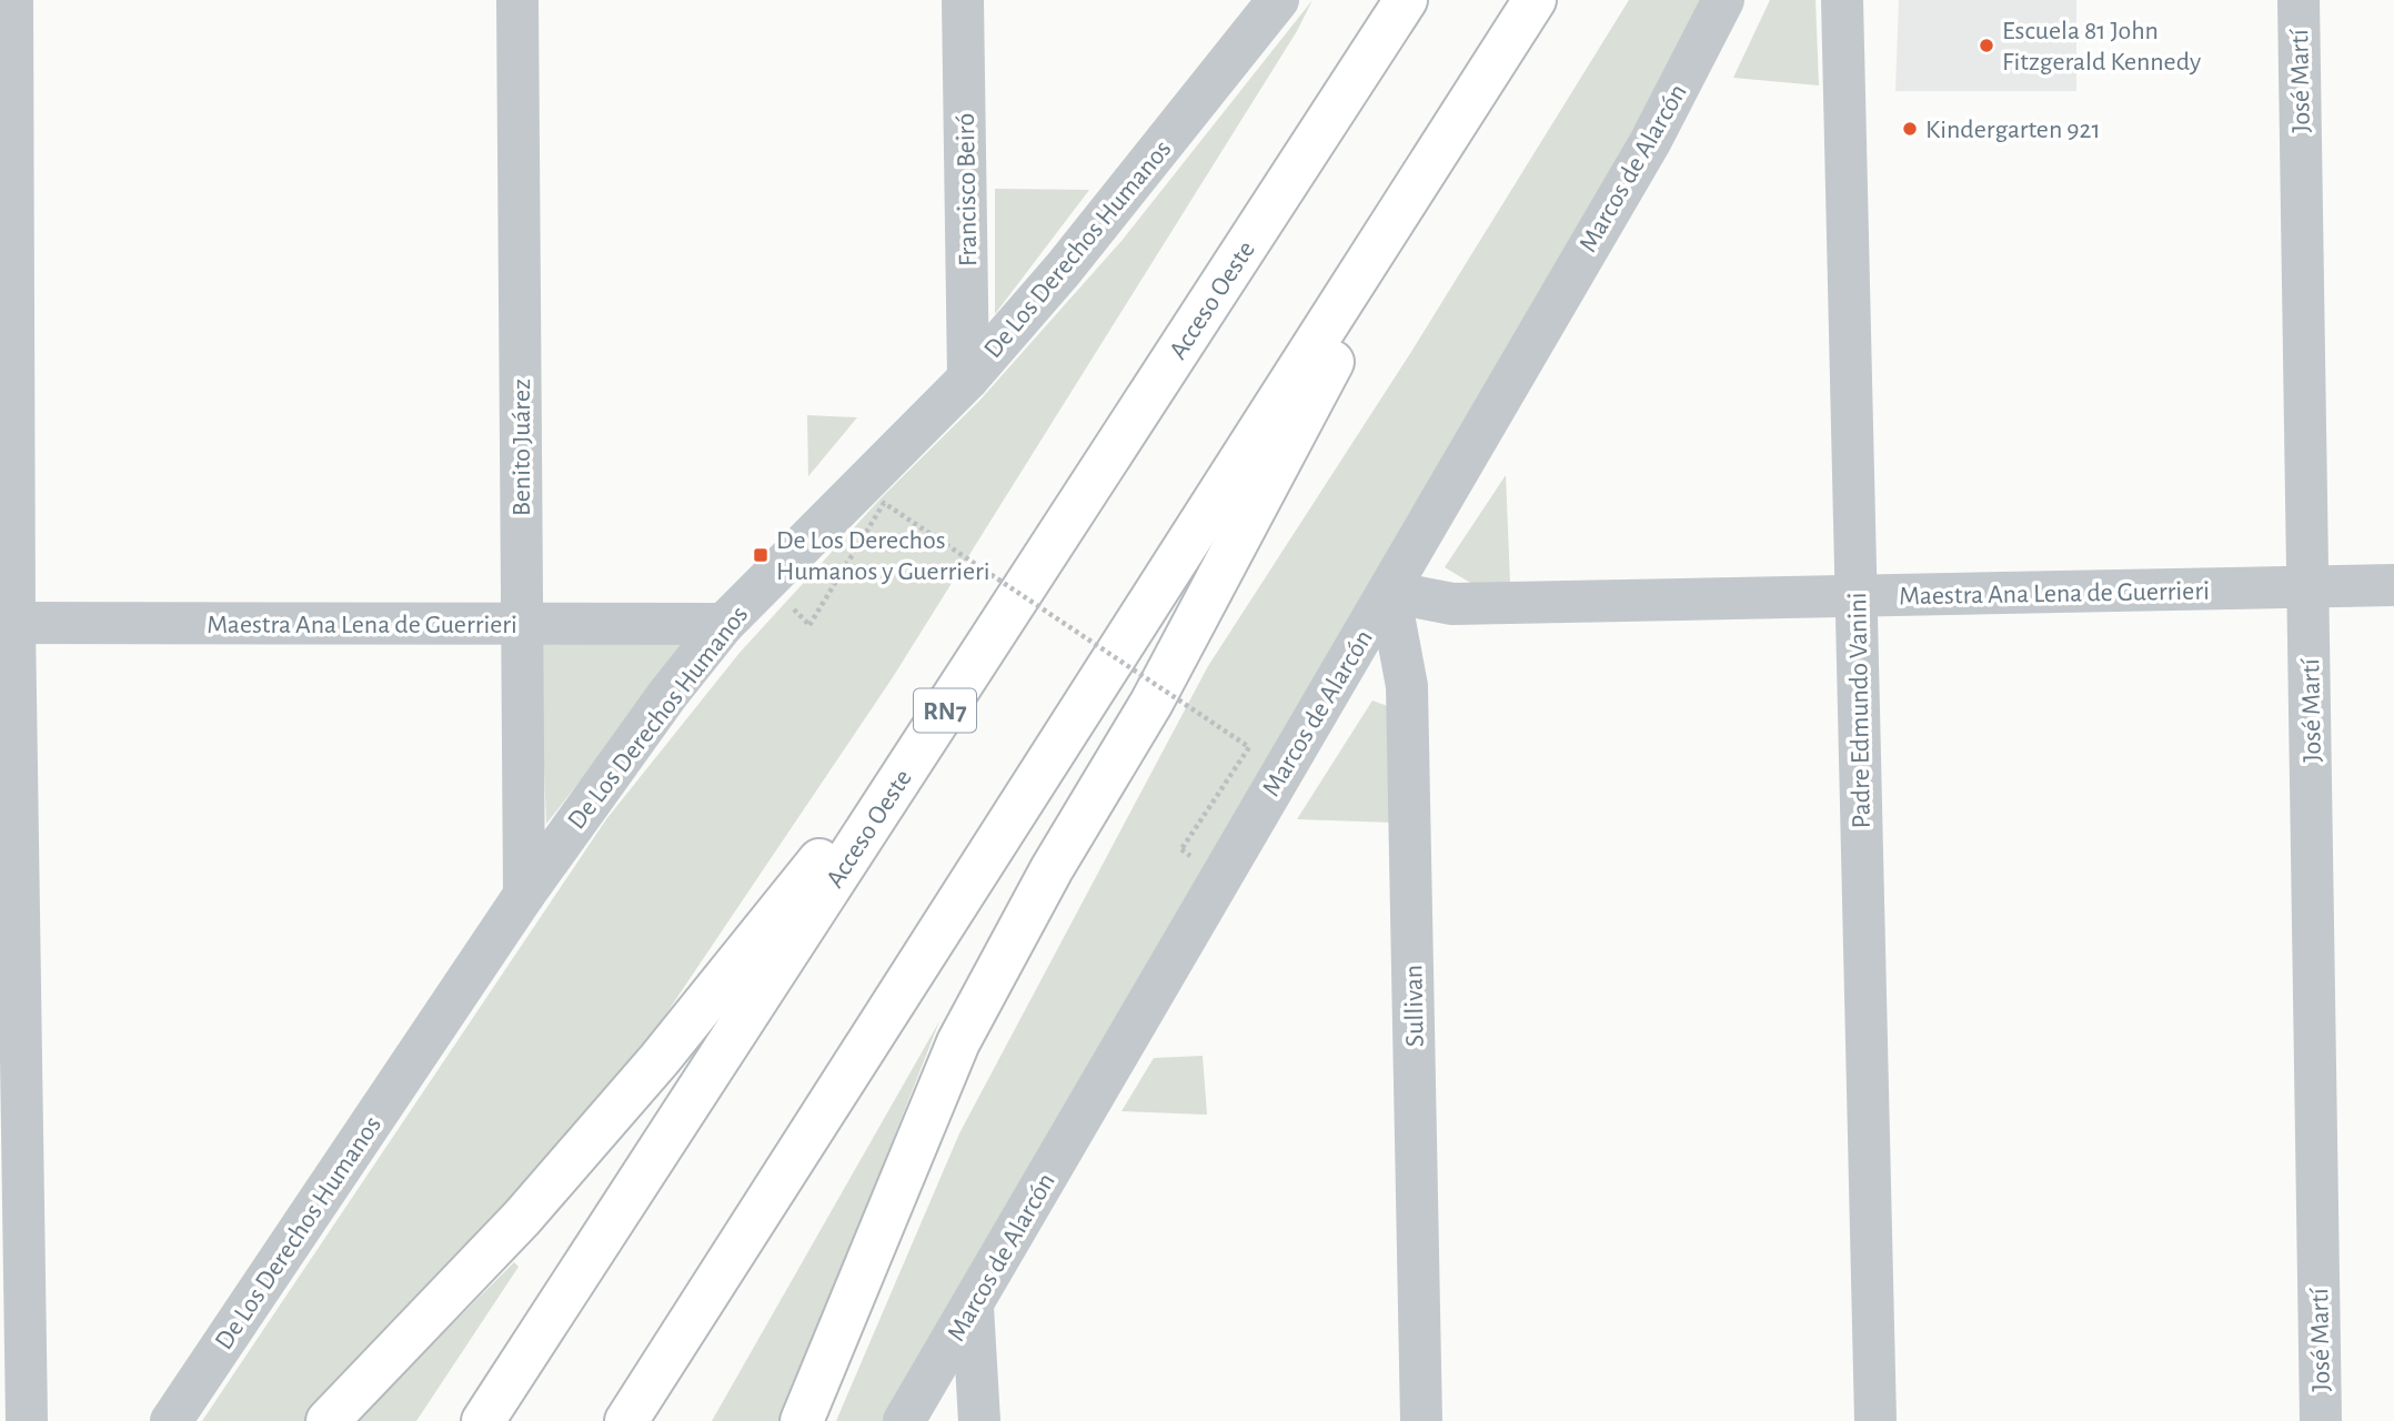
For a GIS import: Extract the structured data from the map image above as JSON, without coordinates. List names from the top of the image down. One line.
{"streets":{"highway":["Acceso Oeste","RN7"],"street":["José Martí","Marcos de Alarcón","Francisco Beiró","De Los Derechos Humanos","Benito Juárez","Maestra Ana Lena de Guerrieri","Padre Edmundo Vanini","Sullivan"]},"crossings":[["José Martí","Maestra Ana Lena de Guerrieri"],["Marcos de Alarcón","Maestra Ana Lena de Guerrieri"],["Marcos de Alarcón","Sullivan"],["Francisco Beiró","De Los Derechos Humanos"],["De Los Derechos Humanos","Benito Juárez"],["De Los Derechos Humanos","Maestra Ana Lena de Guerrieri"],["Benito Juárez","Maestra Ana Lena de Guerrieri"],["Maestra Ana Lena de Guerrieri","Padre Edmundo Vanini"],["Maestra Ana Lena de Guerrieri","Sullivan"]],"places":{"other":["Escuela 81 John Fitzgerald Kennedy","Kindergarten 921"],"transit":["De Los Derechos Humanos y Guerrieri"]}}
